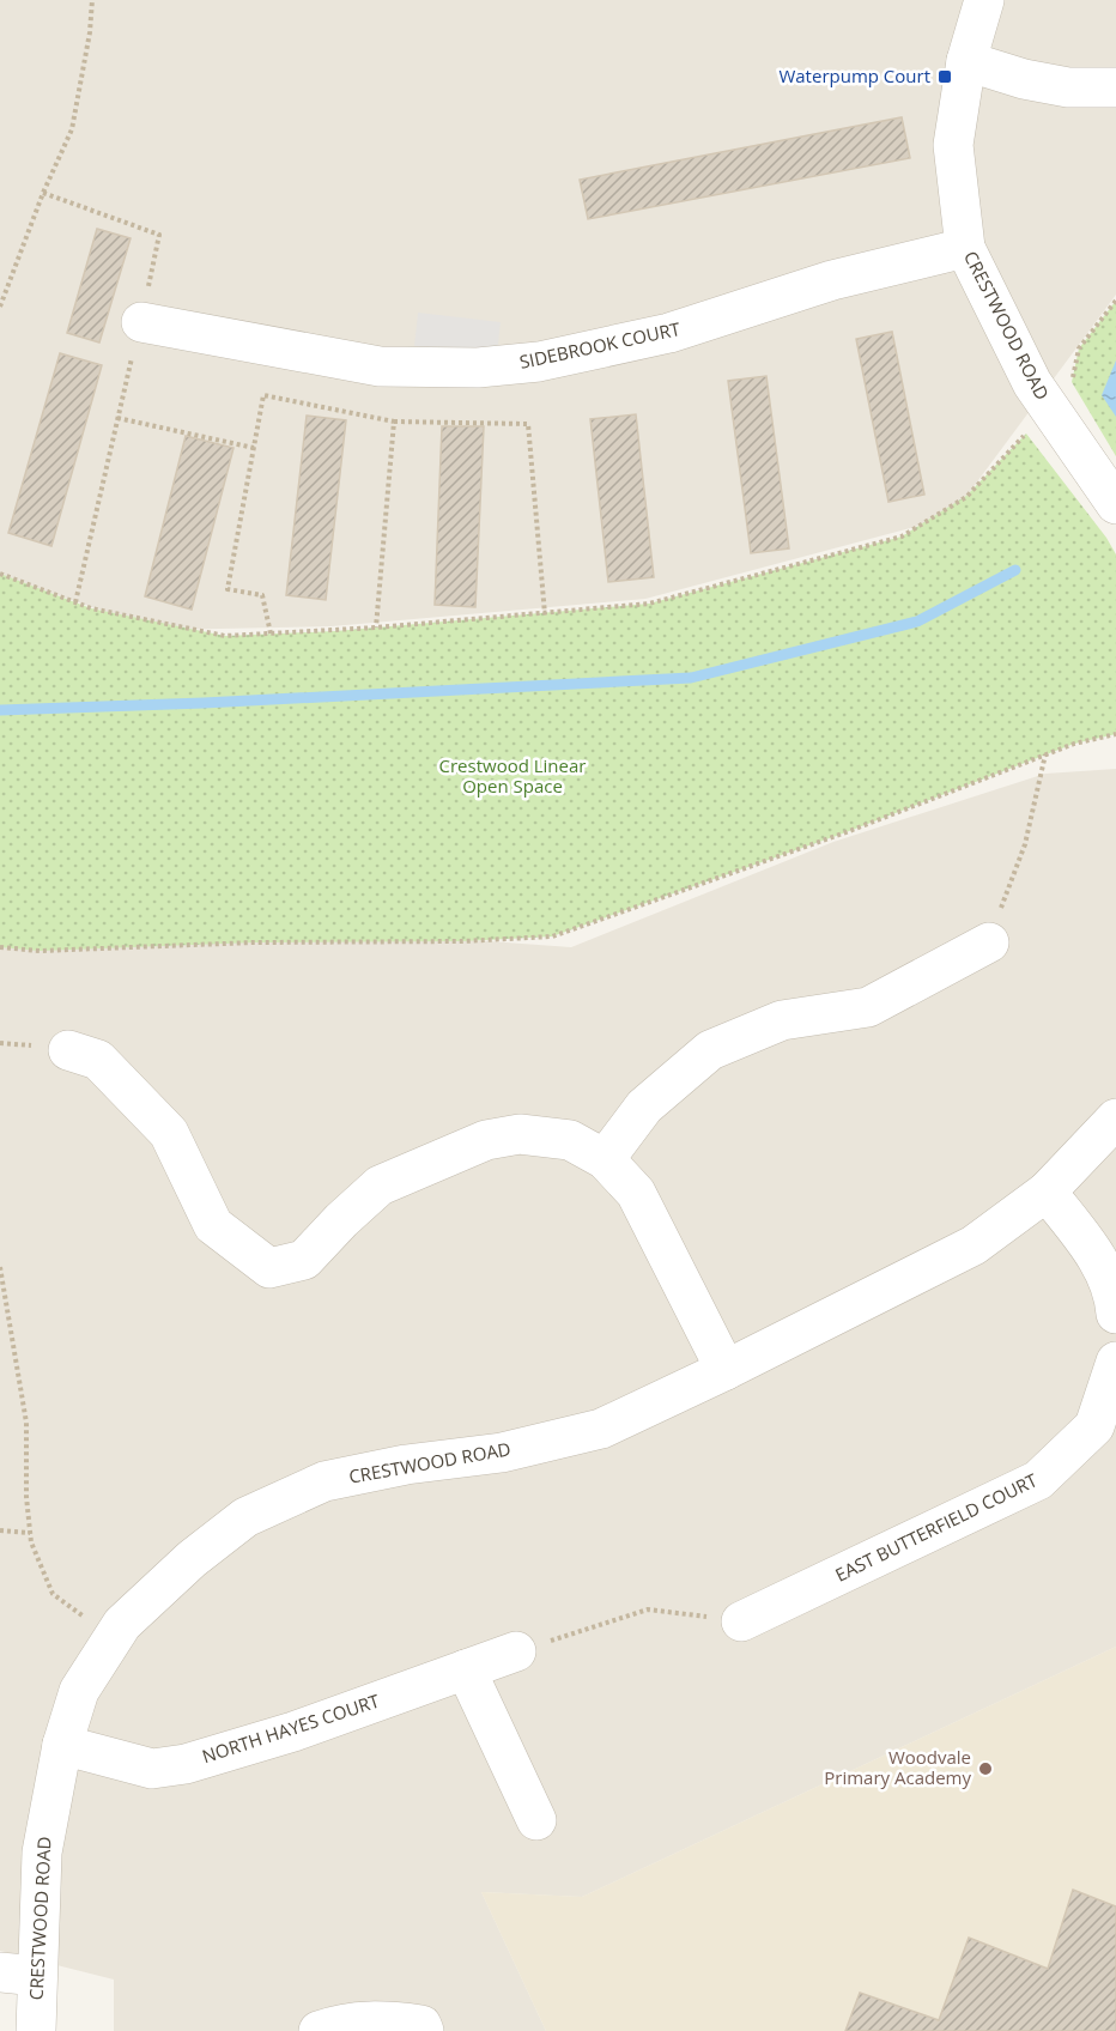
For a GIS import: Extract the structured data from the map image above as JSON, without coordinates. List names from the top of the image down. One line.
{"streets":{"street":["CRESTWOOD ROAD","SIDEBROOK COURT","EAST BUTTERFIELD COURT","NORTH HAYES COURT"]},"crossings":[["CRESTWOOD ROAD","SIDEBROOK COURT"],["CRESTWOOD ROAD","NORTH HAYES COURT"]],"parks":["Crestwood Linear Open Space"],"places":{"transit":["Waterpump Court"],"other":["Woodvale Primary Academy"]}}
